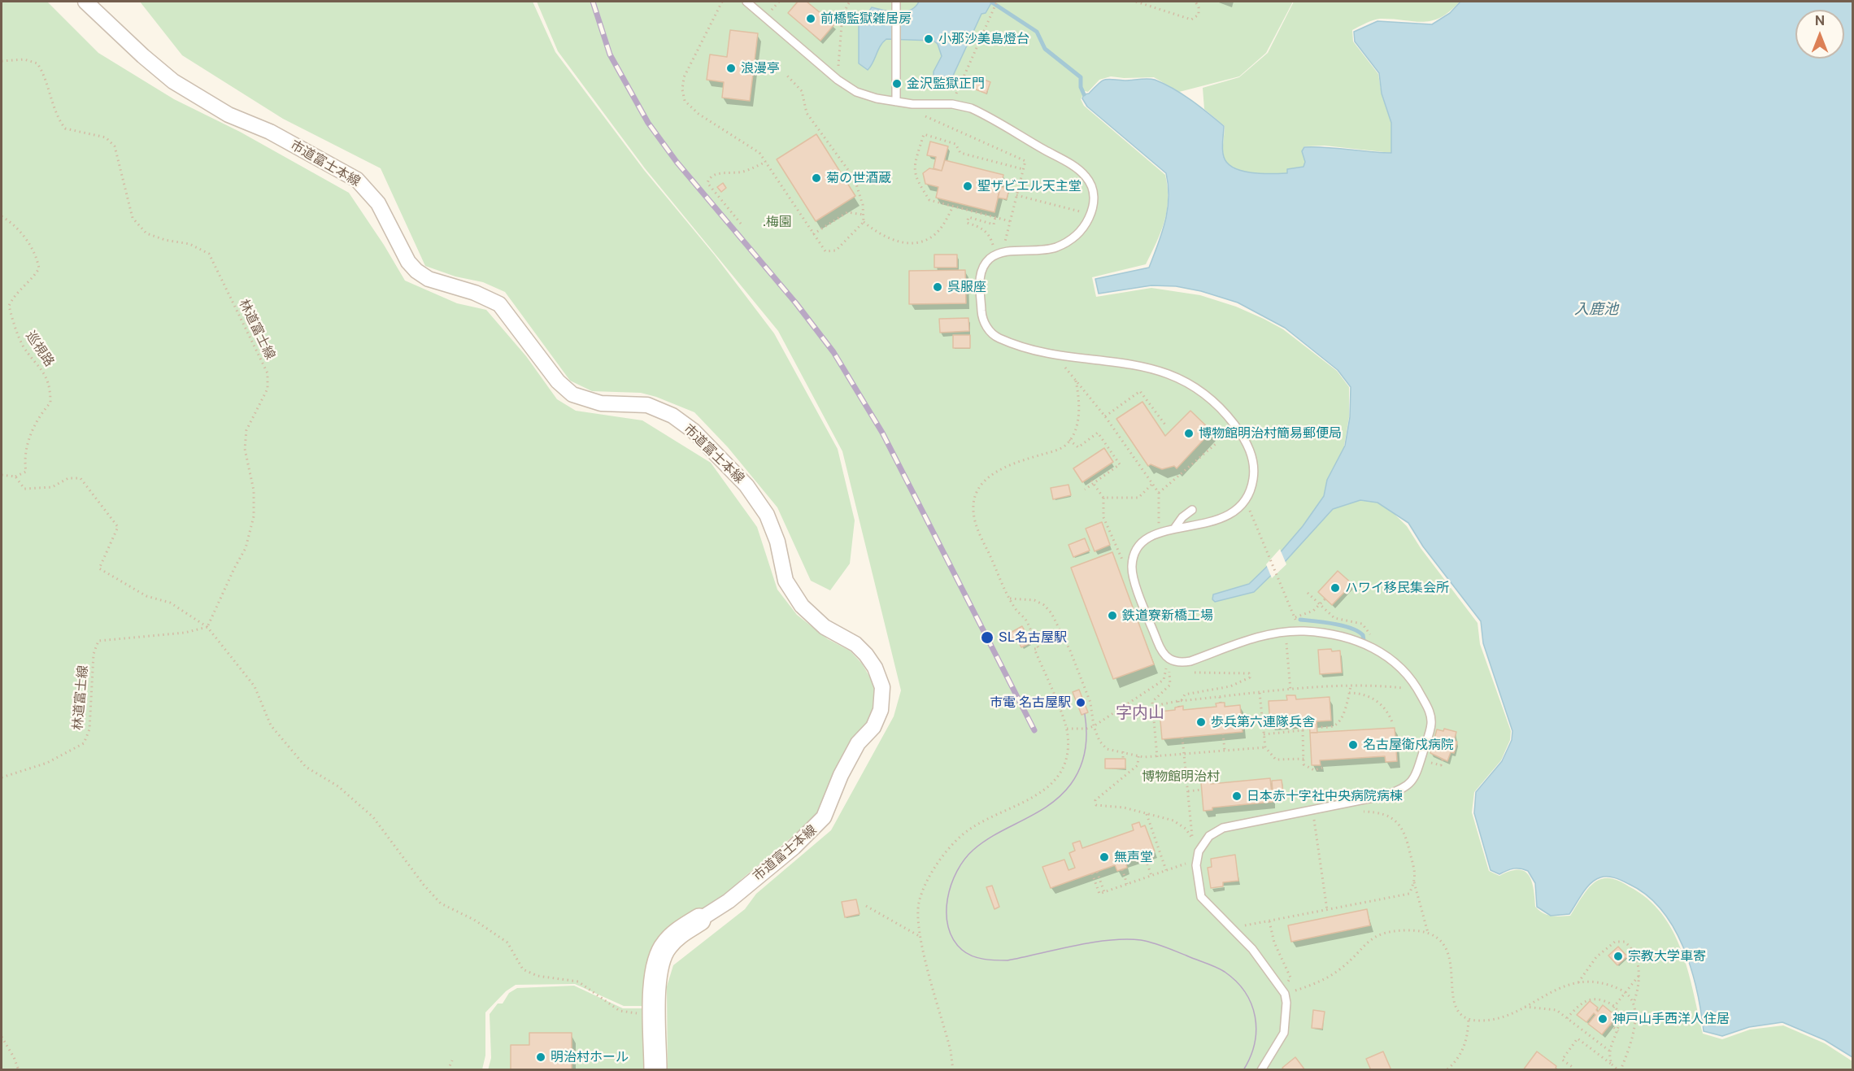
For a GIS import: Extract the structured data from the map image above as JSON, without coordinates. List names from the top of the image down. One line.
{"streets":{"street":["市道富士本線"],"path":["林道富士線","巡視路"]},"districts":["字内山"],"water":["入鹿池"],"parks":[".梅園","博物館明治村"],"places":["前橋監獄雑居房","小那沙美島燈台","浪漫亭","金沢監獄正門","菊の世酒蔵","聖ザビエル天主堂","呉服座","博物館明治村簡易郵便局","ハワイ移民集会所","鉄道寮新橋工場","SL名古屋駅","市電 名古屋駅","歩兵第六連隊兵舎","名古屋衛戍病院","日本赤十字社中央病院病棟","無声堂","宗教大学車寄","神戸山手西洋人住居","明治村ホール"],"north":"top"}
